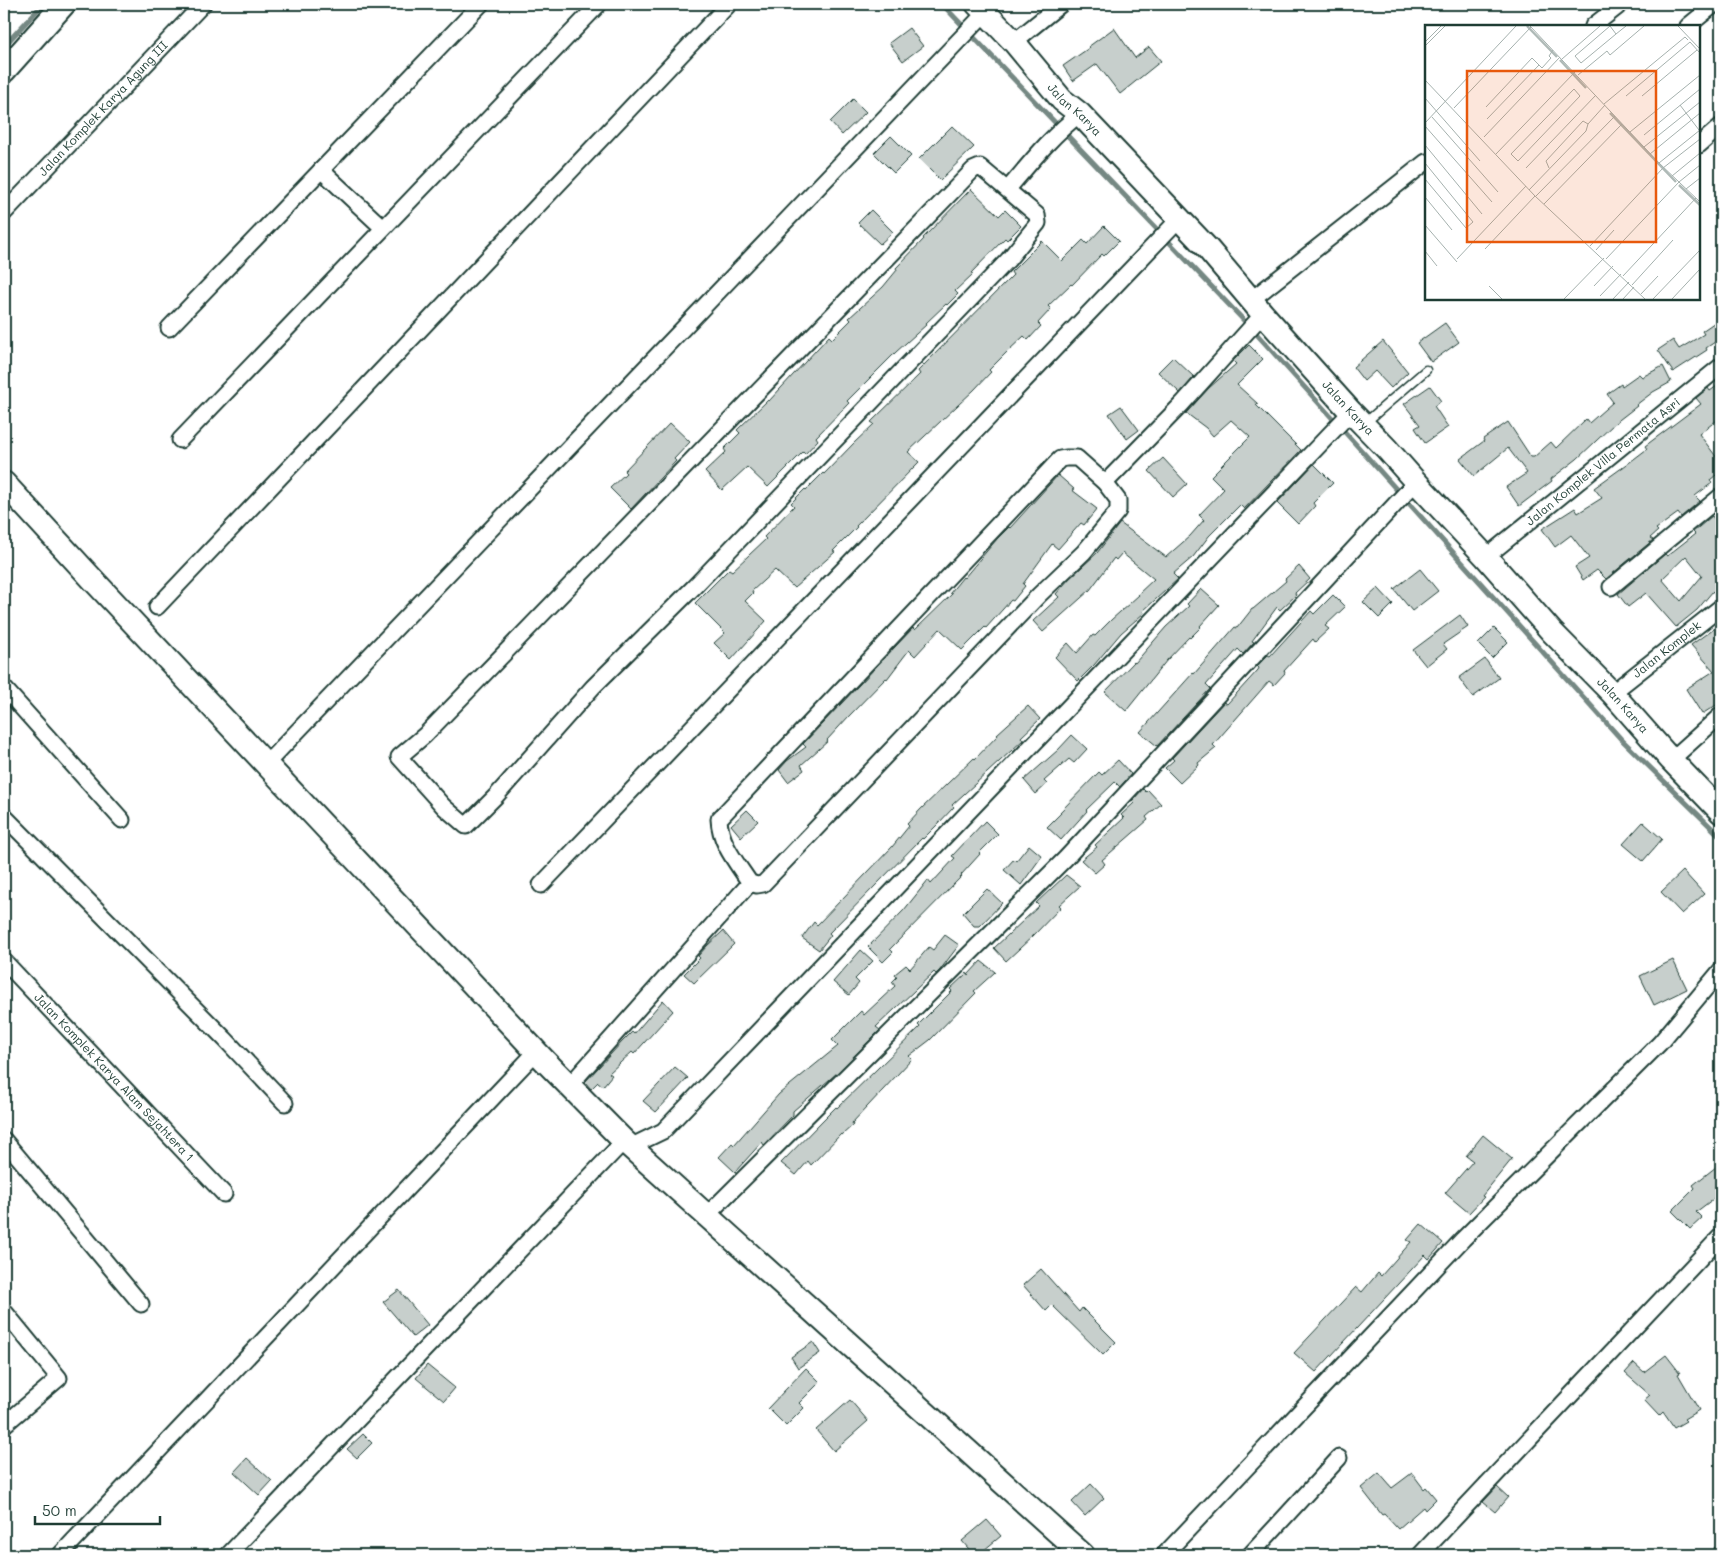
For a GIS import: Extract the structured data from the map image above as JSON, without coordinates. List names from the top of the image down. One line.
{"streets":{"street":["Jalan Komplek Karya Agung III","Jalan Karya","Jalan Komplek Villa Permata Asri","Jalan Komplek","Jalan Komplek Karya Alam Sejahtera 1"]},"crossings":[["Jalan Karya","Jalan Komplek Villa Permata Asri"],["Jalan Karya","Jalan Komplek"]],"scale_bar":"50 m"}
